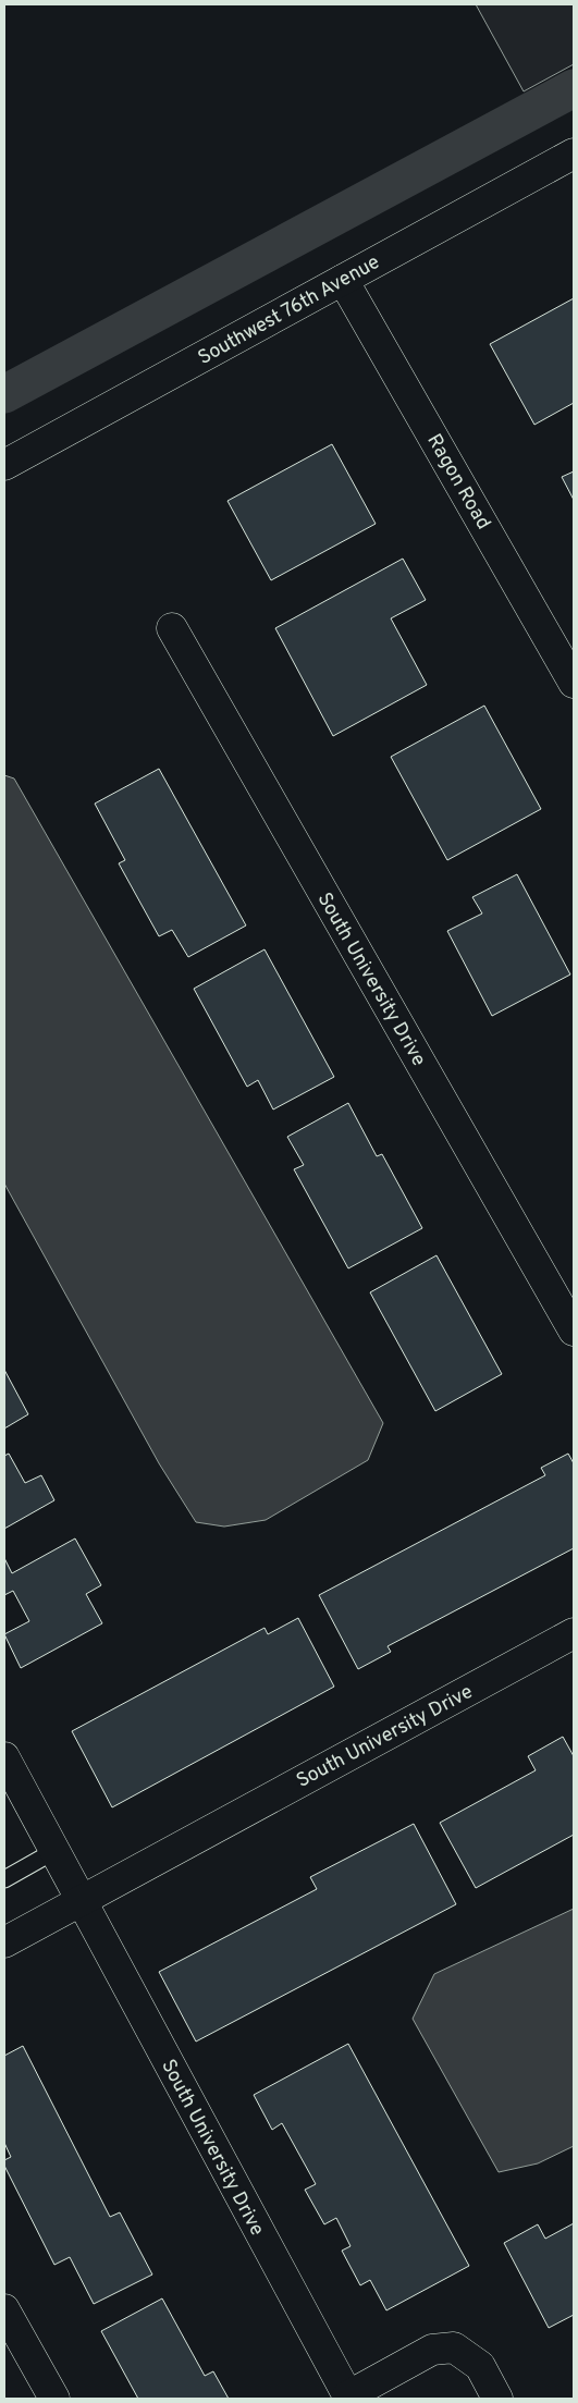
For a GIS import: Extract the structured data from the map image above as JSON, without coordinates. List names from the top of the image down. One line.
{"streets":{"street":["Southwest 76th Avenue","Ragon Road","South University Drive"]},"crossings":[["Southwest 76th Avenue","Ragon Road"]]}
